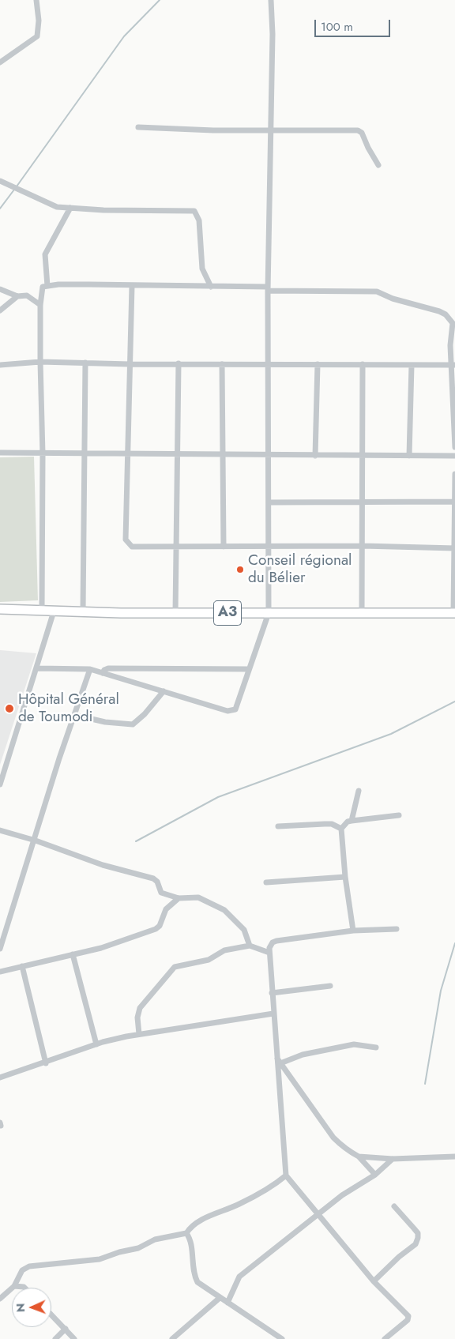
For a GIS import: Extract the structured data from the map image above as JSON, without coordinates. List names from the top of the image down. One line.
{"streets":{"main road":["A3"]},"places":["Conseil régional du Bélier","Hôpital Général de Toumodi"],"scale_bar":"100 m","north":"left"}
